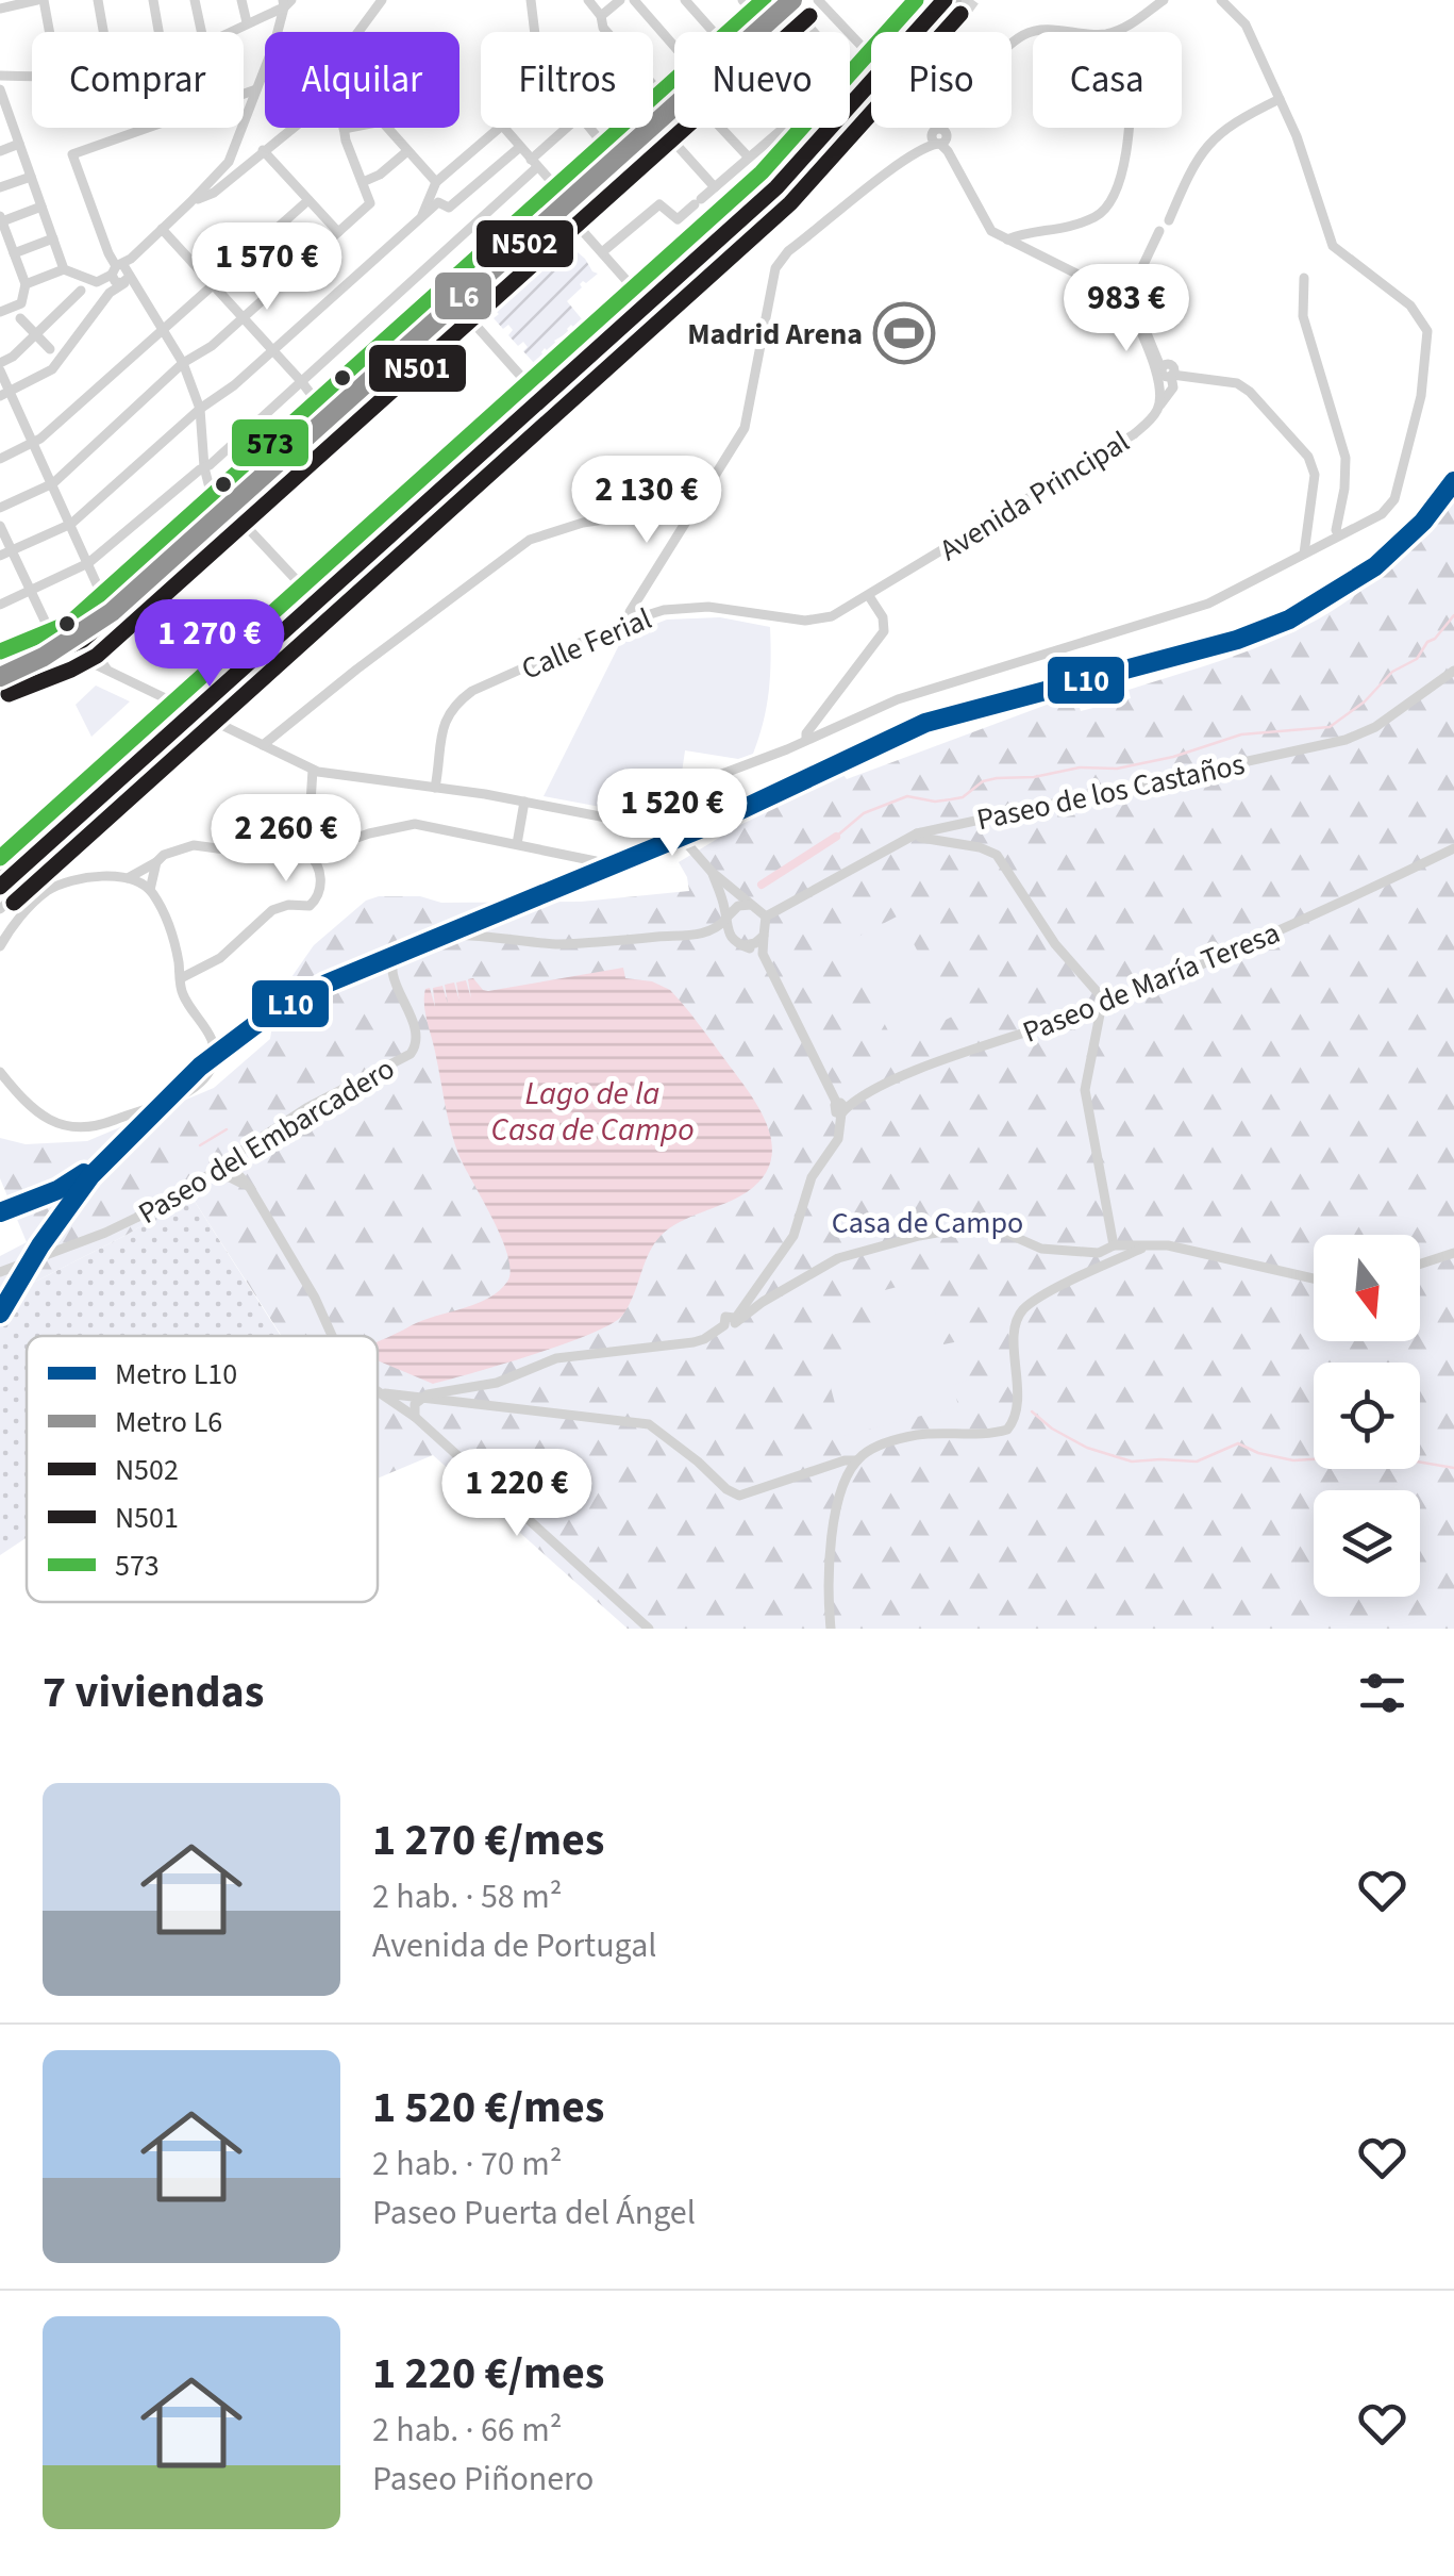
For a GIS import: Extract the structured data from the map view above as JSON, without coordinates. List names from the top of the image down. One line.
{"streets":{"street":["Avenida Principal","Calle Ferial","Paseo de los Castaños","Paseo de María Teresa","Paseo del Embarcadero"]},"crossings":[["Avenida Principal","Calle Ferial"],["Paseo de los Castaños","Paseo del Embarcadero"]],"water":["Lago de la Casa de Campo"],"parks":["Casa de Campo"],"places":{"sports":["Madrid Arena"]},"lines":["metro line L6","transit line N502","transit line 573","transit line N501","metro line L10"],"legend":["Metro L10","Metro L6","N502","N501","573"],"north":"bottom","page":{"chip":["Comprar","Alquilar","Filtros","Nuevo","Piso","Casa"],"price":["1 570 €","983 €","2 130 €","1 270 €","1 520 €","2 260 €","1 220 €"],"heading":"7 viviendas","list":[{"name":"1 270 €/mes","note":"2 hab. · 58 m² · Avenida de Portugal"},{"name":"1 520 €/mes","note":"2 hab. · 70 m² · Paseo Puerta del Ángel"},{"name":"1 220 €/mes","note":"2 hab. · 66 m² · Paseo Piñonero"}]}}
